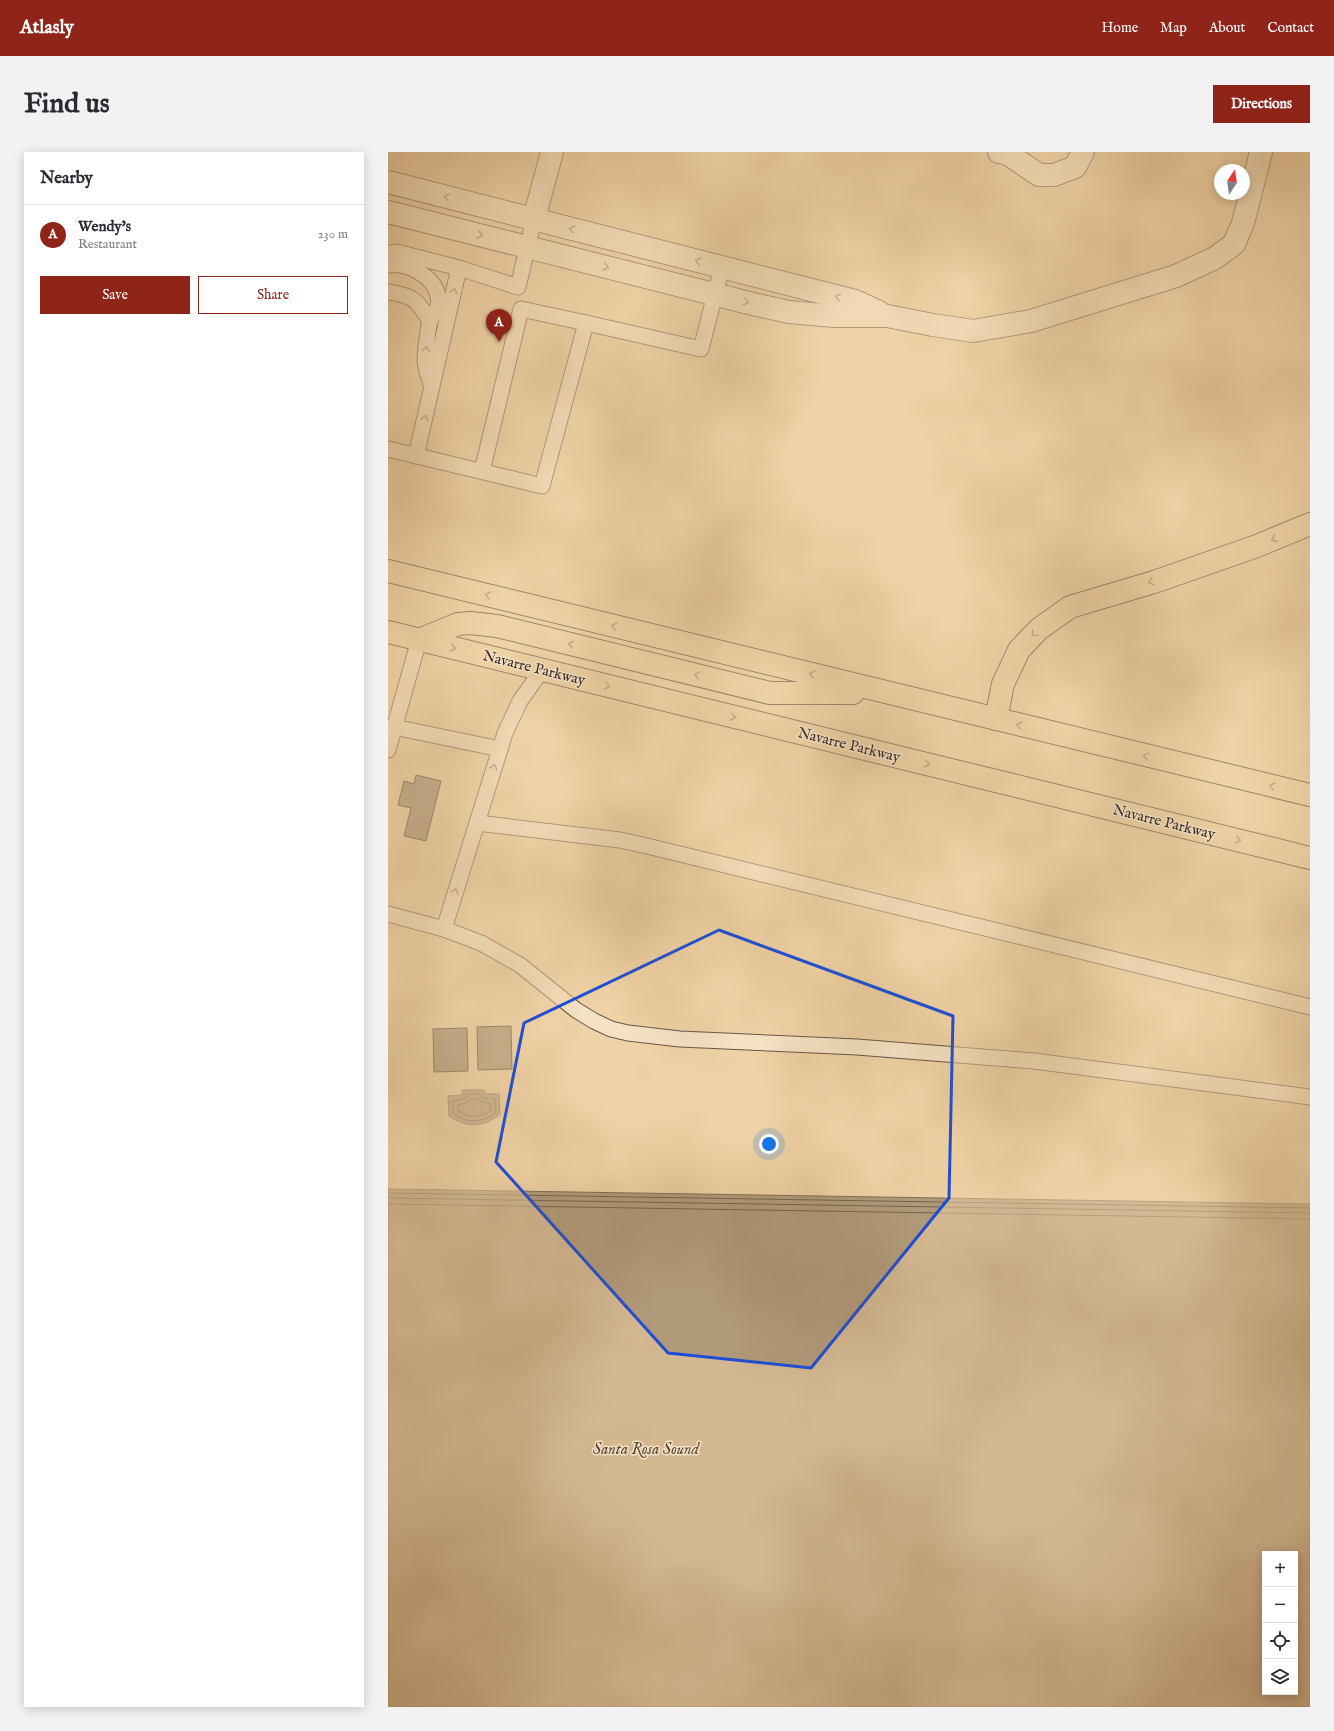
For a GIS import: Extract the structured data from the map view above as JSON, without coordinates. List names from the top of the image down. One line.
{"streets":{"highway":["Navarre Parkway"]},"water":["Santa Rosa Sound"],"north":"top","page":{"header":"Atlasly","nav":["Home","Map","About","Contact"],"buttons":["Directions",["Save","Share"]],"title":"Find us","heading":"Nearby","list":[{"mark":"A","name":"Wendy's","note":"Restaurant","value":"230 m"}],"pins":"A","map_buttons":["+","−"]}}
